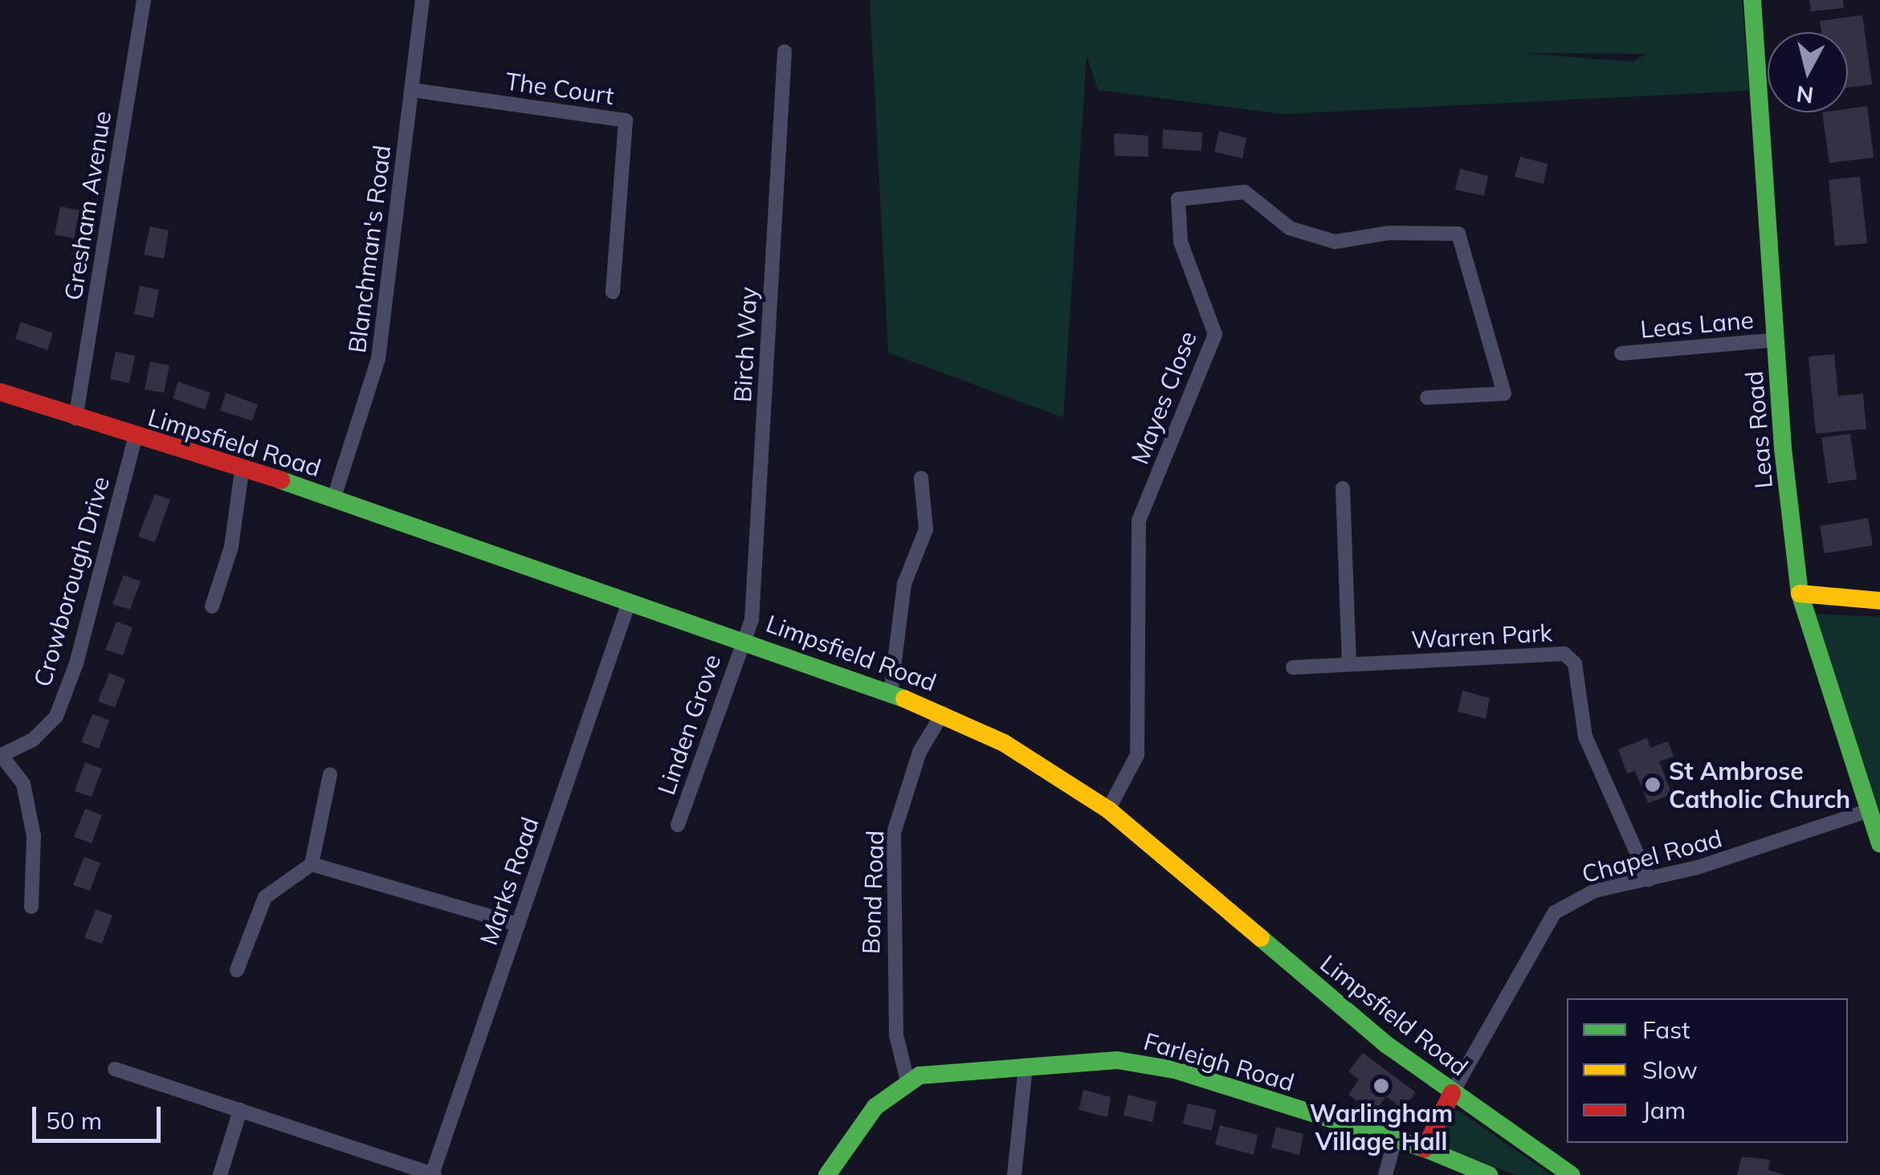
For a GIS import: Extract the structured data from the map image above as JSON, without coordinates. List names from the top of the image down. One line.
{"streets":{"main road":["Leas Road","Limpsfield Road","Farleigh Road"],"street":["The Court","Gresham Avenue","Blanchman's Road","Leas Lane","Birch Way","Mayes Close","Crowborough Drive","Warren Park","Linden Grove","Chapel Road","Marks Road","Bond Road"]},"crossings":[["The Court","Blanchman's Road"],["Gresham Avenue","Limpsfield Road"],["Blanchman's Road","Limpsfield Road"],["Leas Lane","Leas Road"],["Birch Way","Limpsfield Road"],["Birch Way","Linden Grove"],["Mayes Close","Limpsfield Road"],["Leas Road","Chapel Road"],["Limpsfield Road","Crowborough Drive"],["Limpsfield Road","Linden Grove"],["Limpsfield Road","Chapel Road"],["Limpsfield Road","Marks Road"],["Limpsfield Road","Bond Road"],["Warren Park","Chapel Road"],["Bond Road","Farleigh Road"]],"places":["St Ambrose Catholic Church","Warlingham Village Hall"],"legend":["Fast","Slow","Jam"],"scale_bar":"50 m","north":"bottom"}
